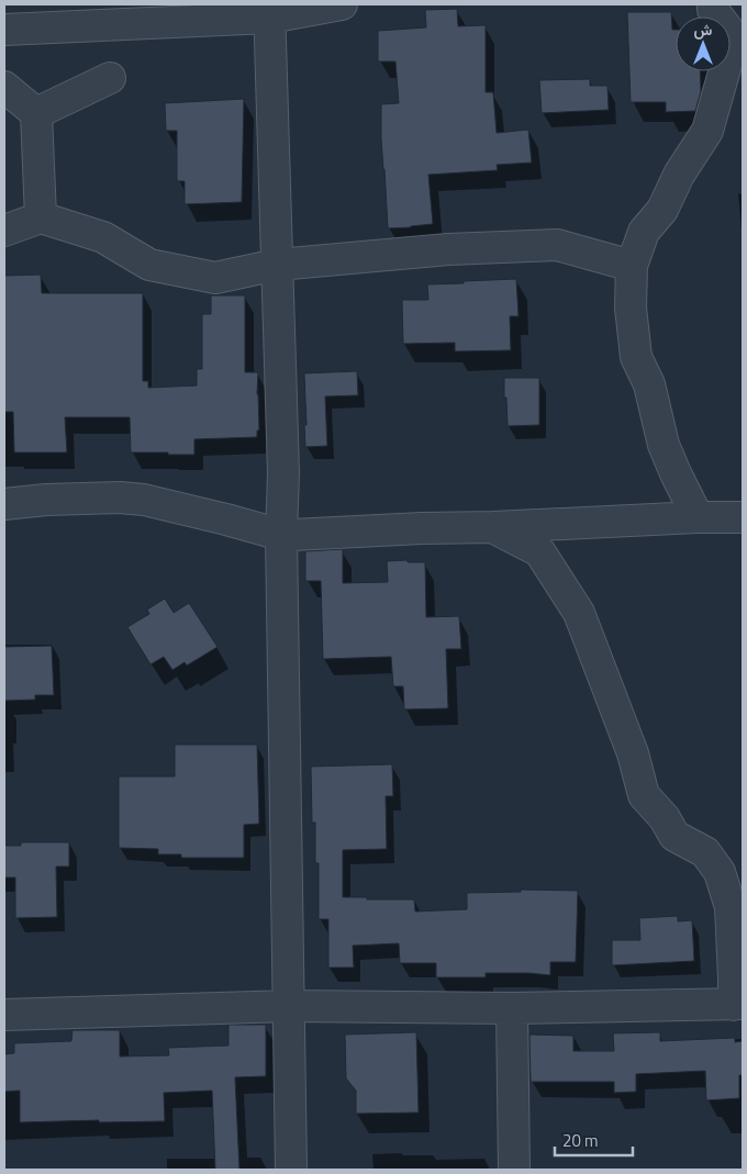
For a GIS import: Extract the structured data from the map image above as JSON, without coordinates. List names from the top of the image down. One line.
{"scale_bar":"20 m","north":"top"}
